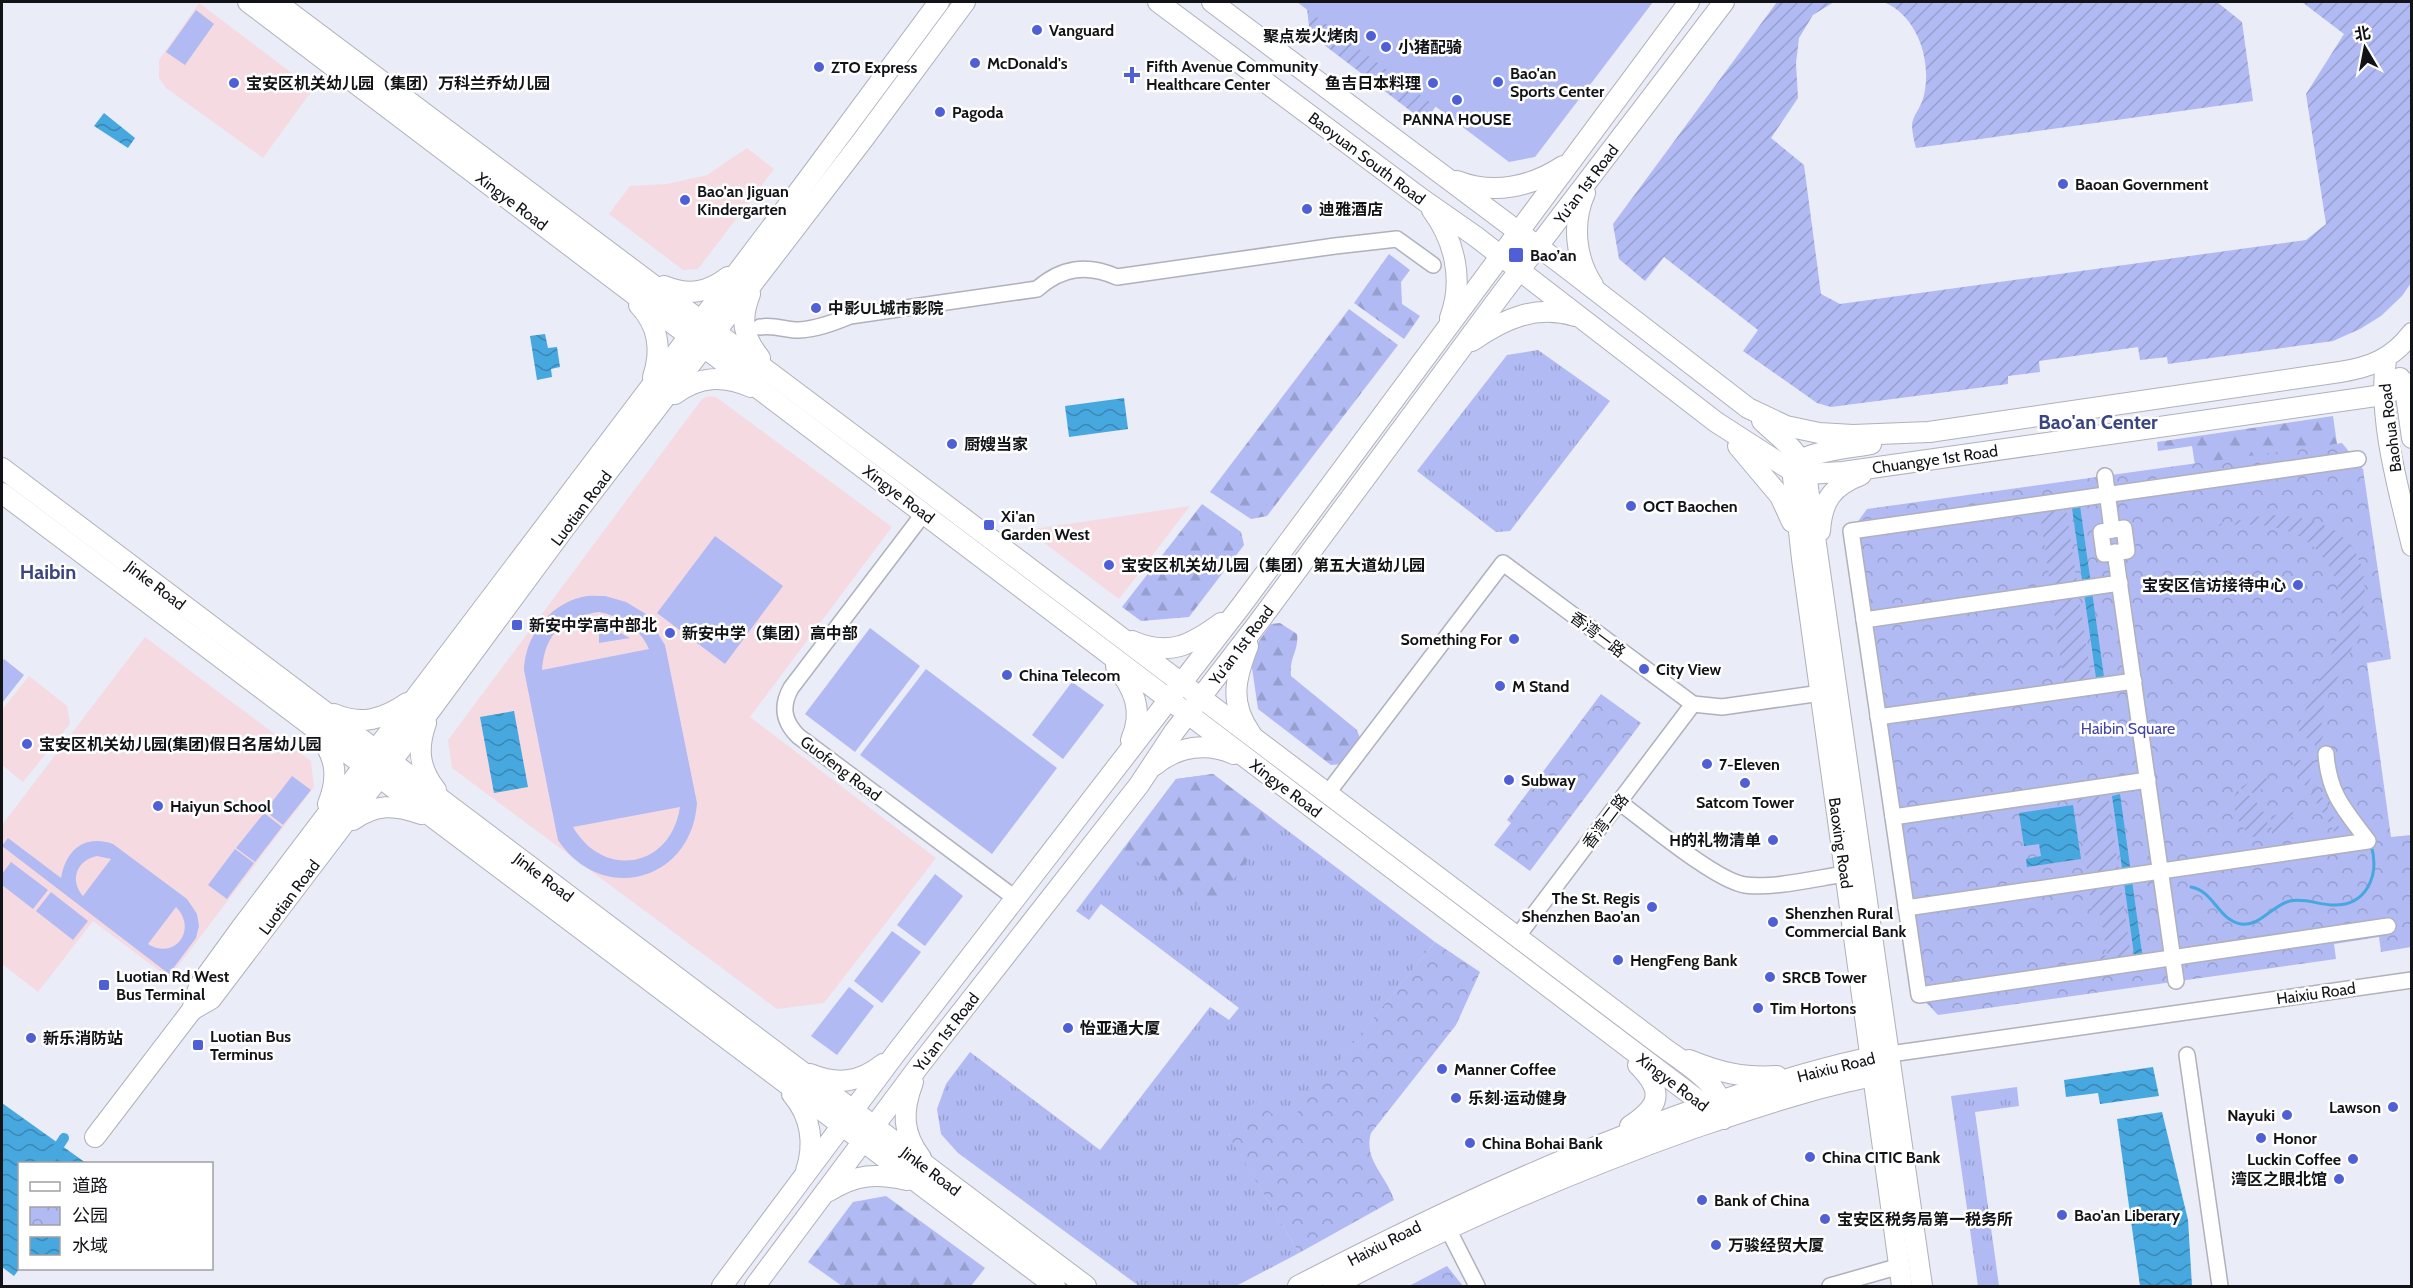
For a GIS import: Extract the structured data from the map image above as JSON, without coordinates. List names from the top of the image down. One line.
{"streets":{"main road":["Baoyuan South Road","Yu'an 1st Road","Xingye Road","Baohua Road","Chuangye 1st Road","Luotian Road","Jinke Road","Baoxing Road","Haixiu Road"],"street":["香湾一路","Guofeng Road","香湾二路"]},"crossings":[["Baoyuan South Road","Yu'an 1st Road"],["Baoyuan South Road","Chuangye 1st Road"],["Yu'an 1st Road","Xingye Road"],["Yu'an 1st Road","Chuangye 1st Road"],["Yu'an 1st Road","Jinke Road"],["Yu'an 1st Road","Guofeng Road"],["Xingye Road","Luotian Road"],["Xingye Road","香湾一路"],["Xingye Road","Guofeng Road"],["Xingye Road","香湾二路"],["Xingye Road","Haixiu Road"],["Baohua Road","Chuangye 1st Road"],["Chuangye 1st Road","Baoxing Road"],["Luotian Road","Jinke Road"],["香湾一路","香湾二路"],["Baoxing Road","Haixiu Road"]],"districts":["Bao'an Center","Haibin"],"parks":["Haibin Square"],"places":{"other":["Vanguard","聚点炭火烤肉","小猪配骑","McDonald's","ZTO Express","Bao'an Sports Center","宝安区机关幼儿园（集团）万科兰乔幼儿园","鱼吉日本料理","PANNA HOUSE","Pagoda","Baoan Government","Bao'an Jiguan Kindergarten","迪雅酒店","中影UL城市影院","厨嫂当家","OCT Baochen","宝安区机关幼儿园（集团）第五大道幼儿园","宝安区信访接待中心","新安中学（集团）高中部","Something For","City View","China Telecom","M Stand","宝安区机关幼儿园(集团)假日名居幼儿园","7-Eleven","Subway","Satcom Tower","Haiyun School","H的礼物清单","The St. Regis Shenzhen Bao'an","Shenzhen Rural Commercial Bank","HengFeng Bank","SRCB Tower","Tim Hortons","怡亚通大厦","新乐消防站","Manner Coffee","乐刻·运动健身","Lawson","Nayuki","Honor","China Bohai Bank","China CITIC Bank","Luckin Coffee","湾区之眼北馆","Bank of China","Bao'an Liberary","宝安区税务局第一税务所","万骏经贸大厦"],"health":["Fifth Avenue Community Healthcare Center"],"transit":["Bao’an","Xi'an Garden West","新安中学高中部北","Luotian Rd West Bus Terminal","Luotian Bus Terminus"]},"legend":["道路","公园","水域"],"north":"top"}
